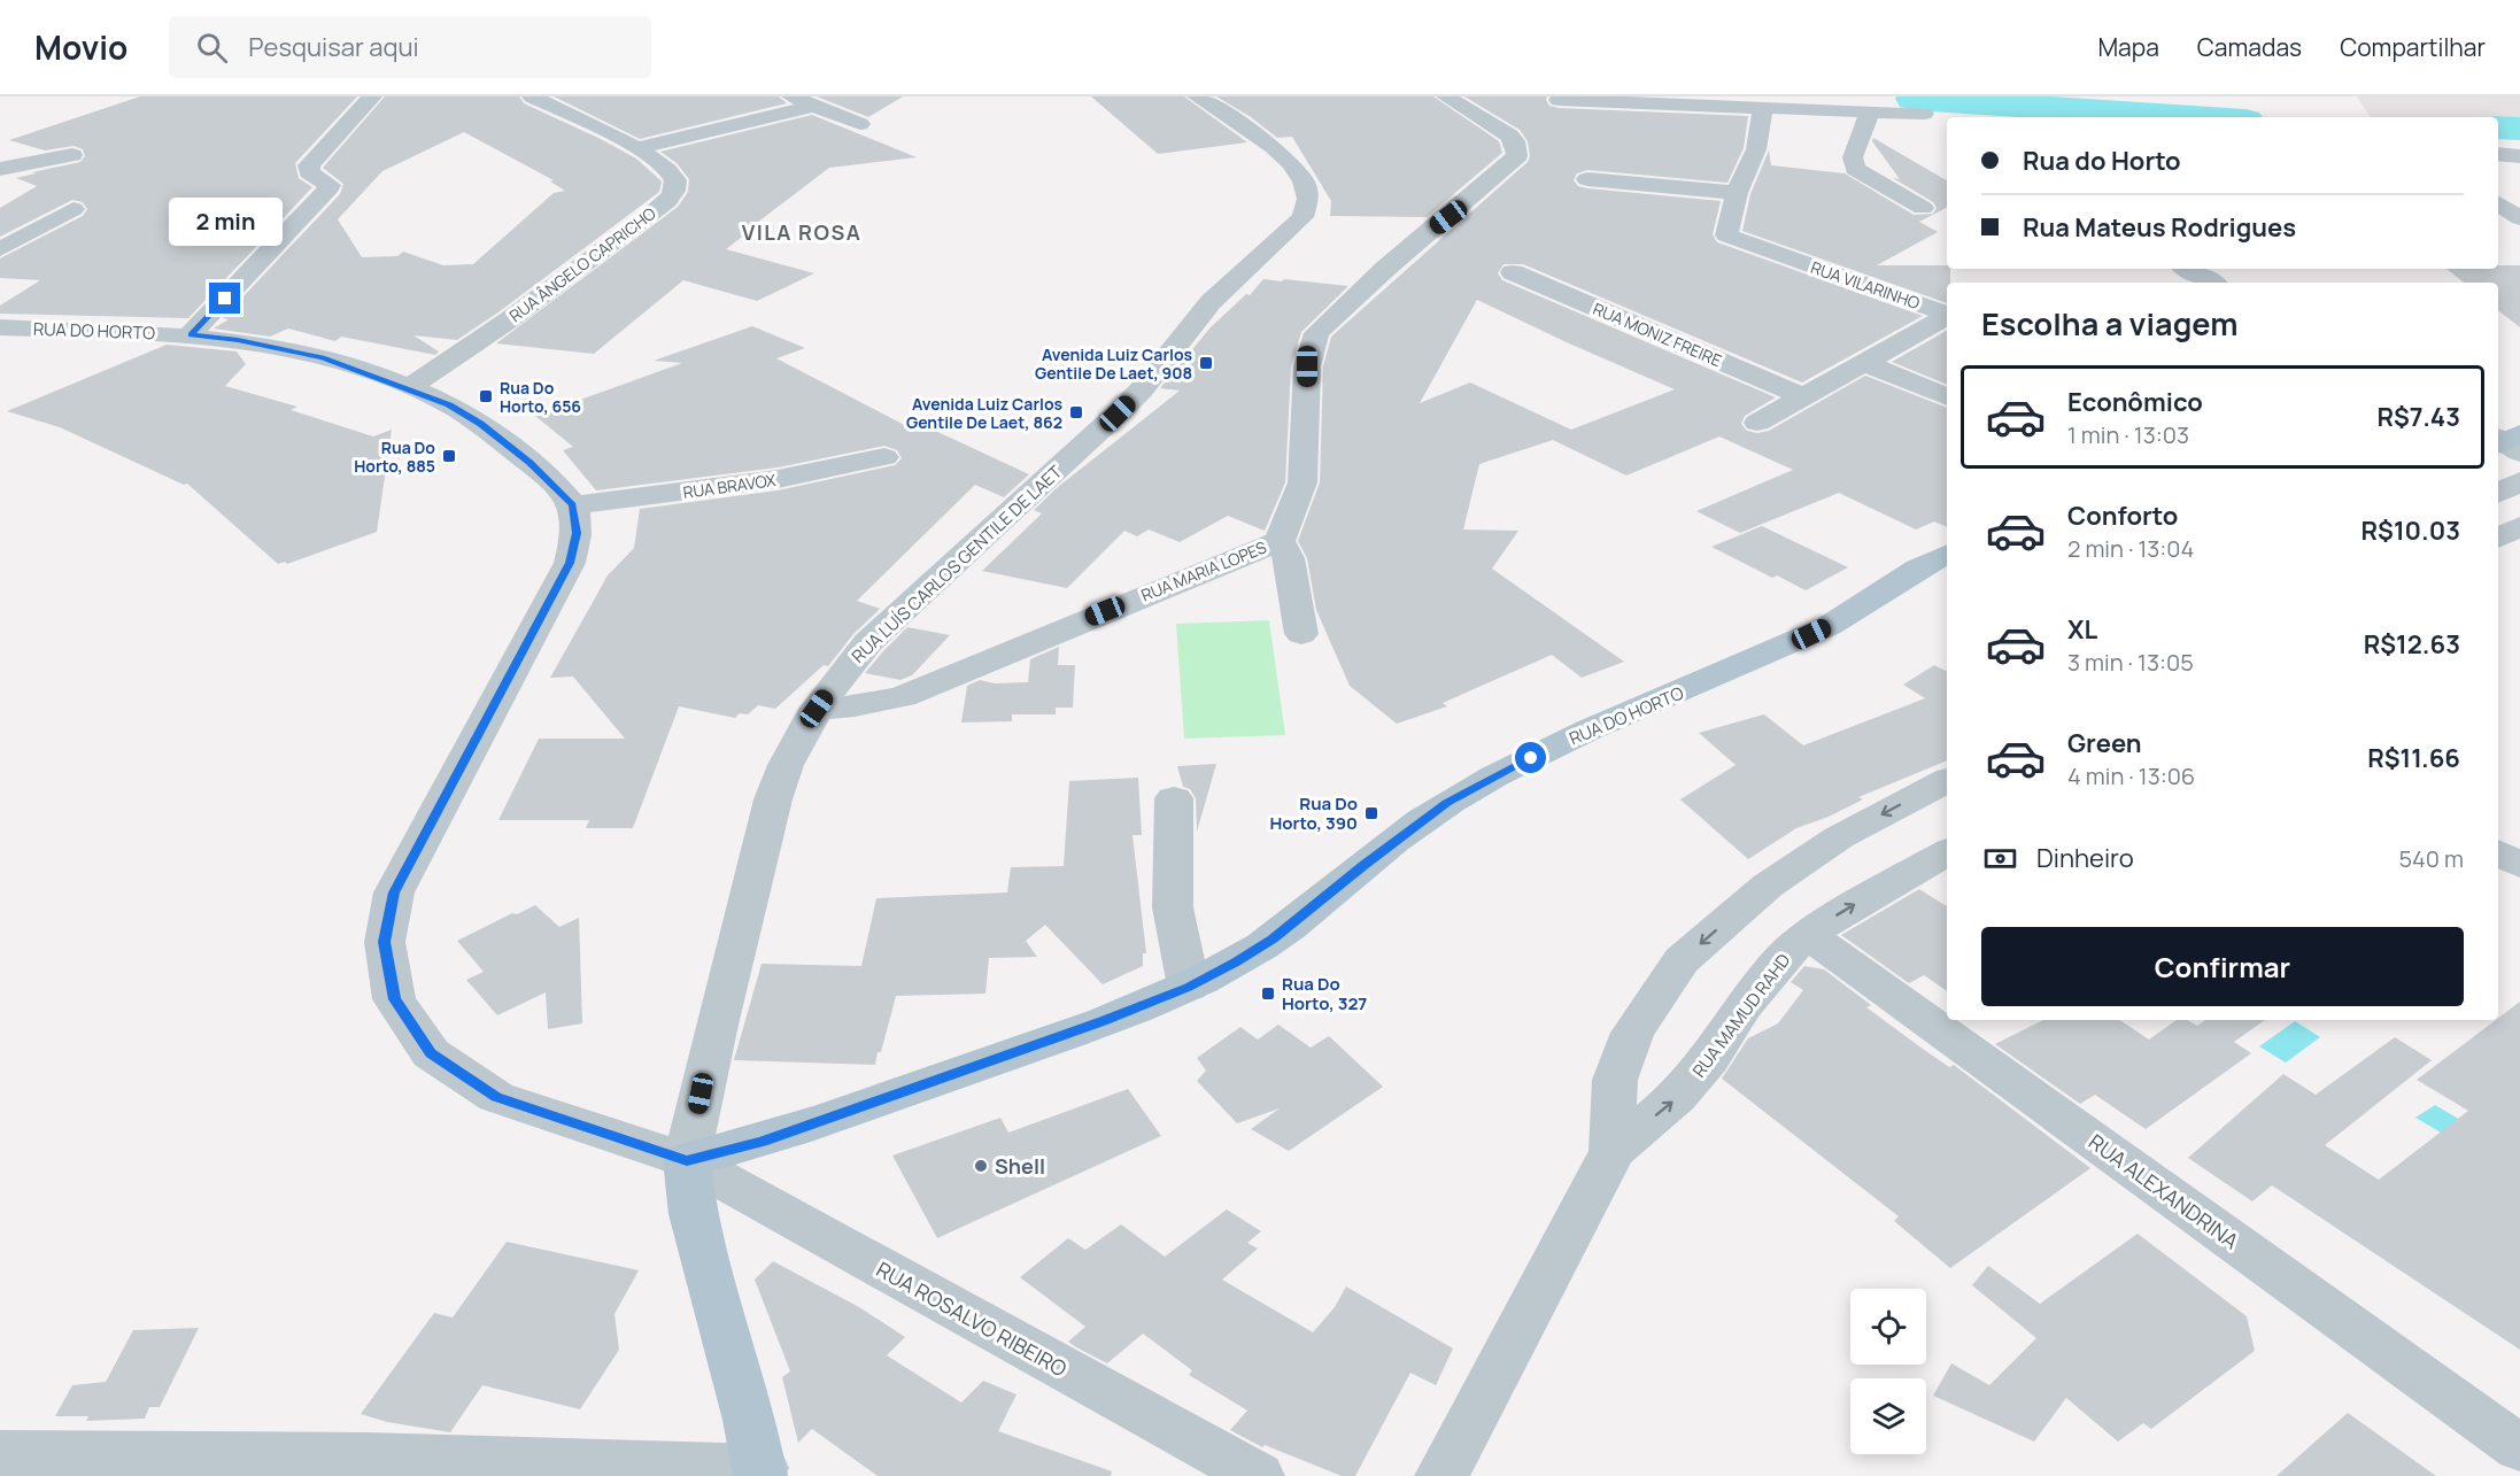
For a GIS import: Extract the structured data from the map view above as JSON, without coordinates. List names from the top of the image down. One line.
{"streets":{"main road":["RUA DO HORTO","RUA LUÍS CARLOS GENTILE DE LAET"],"street":["RUA ÂNGELO CAPRICHO","RUA VILARINHO","RUA MONIZ FREIRE","RUA BRAVOX","RUA MARIA LOPES","RUA MAMUD RAHD","RUA ALEXANDRINA","RUA ROSALVO RIBEIRO"]},"crossings":[["RUA ÂNGELO CAPRICHO","RUA DO HORTO"],["RUA DO HORTO","RUA BRAVOX"],["RUA DO HORTO","RUA LUÍS CARLOS GENTILE DE LAET"],["RUA DO HORTO","RUA ROSALVO RIBEIRO"],["RUA LUÍS CARLOS GENTILE DE LAET","RUA MARIA LOPES"],["RUA LUÍS CARLOS GENTILE DE LAET","RUA ROSALVO RIBEIRO"],["RUA MAMUD RAHD","RUA ALEXANDRINA"]],"districts":["VILA ROSA"],"places":{"transit":["Avenida Luiz Carlos Gentile De Laet, 908","Rua Do Horto, 656","Avenida Luiz Carlos Gentile De Laet, 862","Rua Do Horto, 885","Rua Do Horto, 390","Rua Do Horto, 327"],"other":["Shell"]},"page":{"header":"Movio","search":"Pesquisar aqui","nav":["Mapa","Camadas","Compartilhar"],"banner":["Rua do Horto","Rua Mateus Rodrigues"],"bubble":"2 min","heading":"Escolha a viagem","list":[{"name":"Econômico","note":"1 min · 13:03","value":"R$7.43"},{"name":"Conforto","note":"2 min · 13:04","value":"R$10.03"},{"name":"XL","note":"3 min · 13:05","value":"R$12.63"},{"name":"Green","note":"4 min · 13:06","value":"R$11.66"}],"pay":["Dinheiro","540 m"],"buttons":"Confirmar"}}
